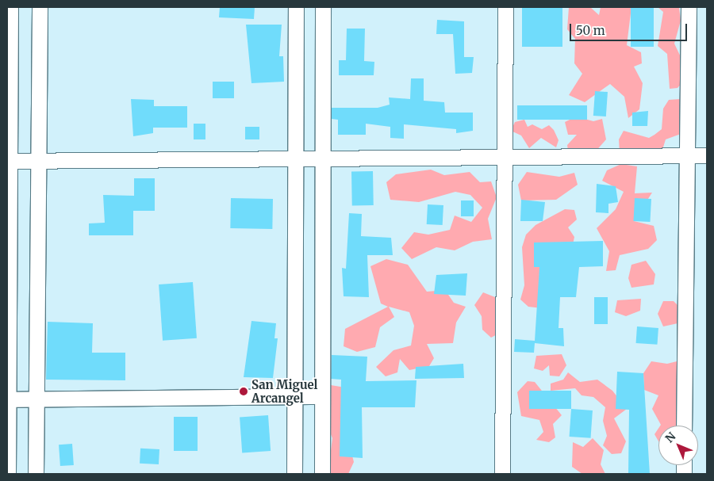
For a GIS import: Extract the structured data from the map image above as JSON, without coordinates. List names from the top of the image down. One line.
{"places":["San Miguel Arcangel"],"scale_bar":"50 m","north":"top left"}
